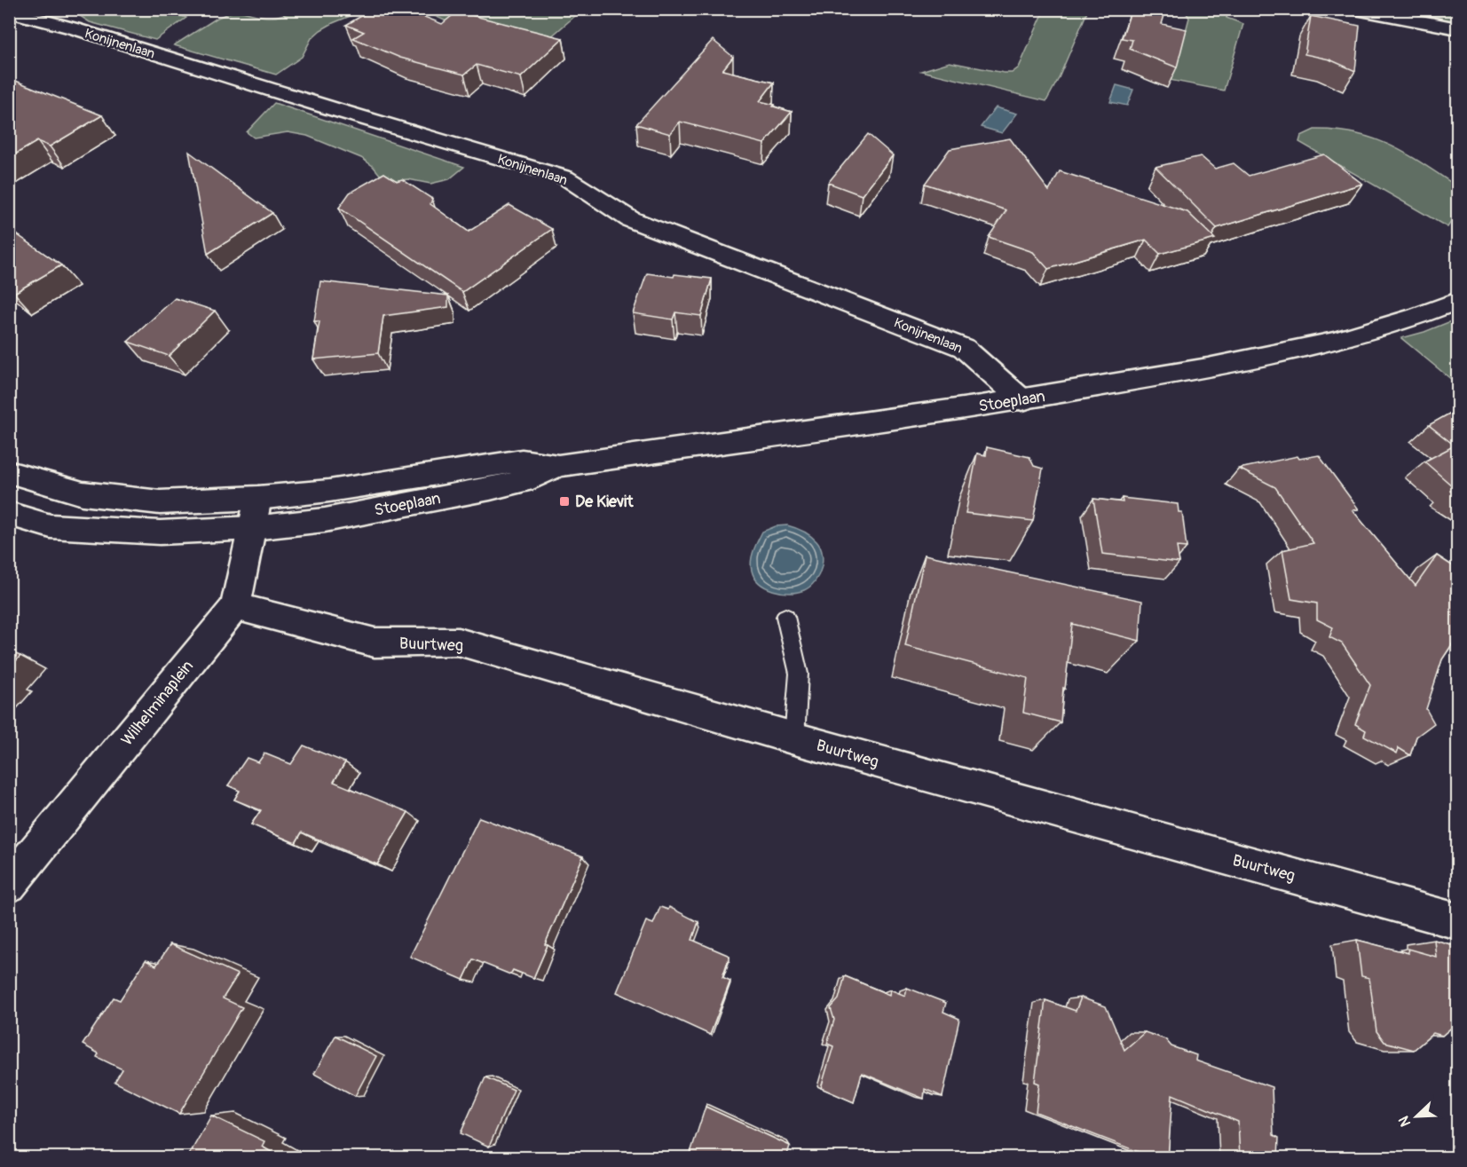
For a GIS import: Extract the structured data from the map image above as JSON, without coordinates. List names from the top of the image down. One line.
{"streets":{"street":["Konijnenlaan","Stoeplaan","Buurtweg","Wilhelminaplein"]},"crossings":[["Konijnenlaan","Stoeplaan"],["Stoeplaan","Wilhelminaplein"],["Buurtweg","Wilhelminaplein"]],"places":{"transit":["De Kievit"]},"north":"bottom left"}
